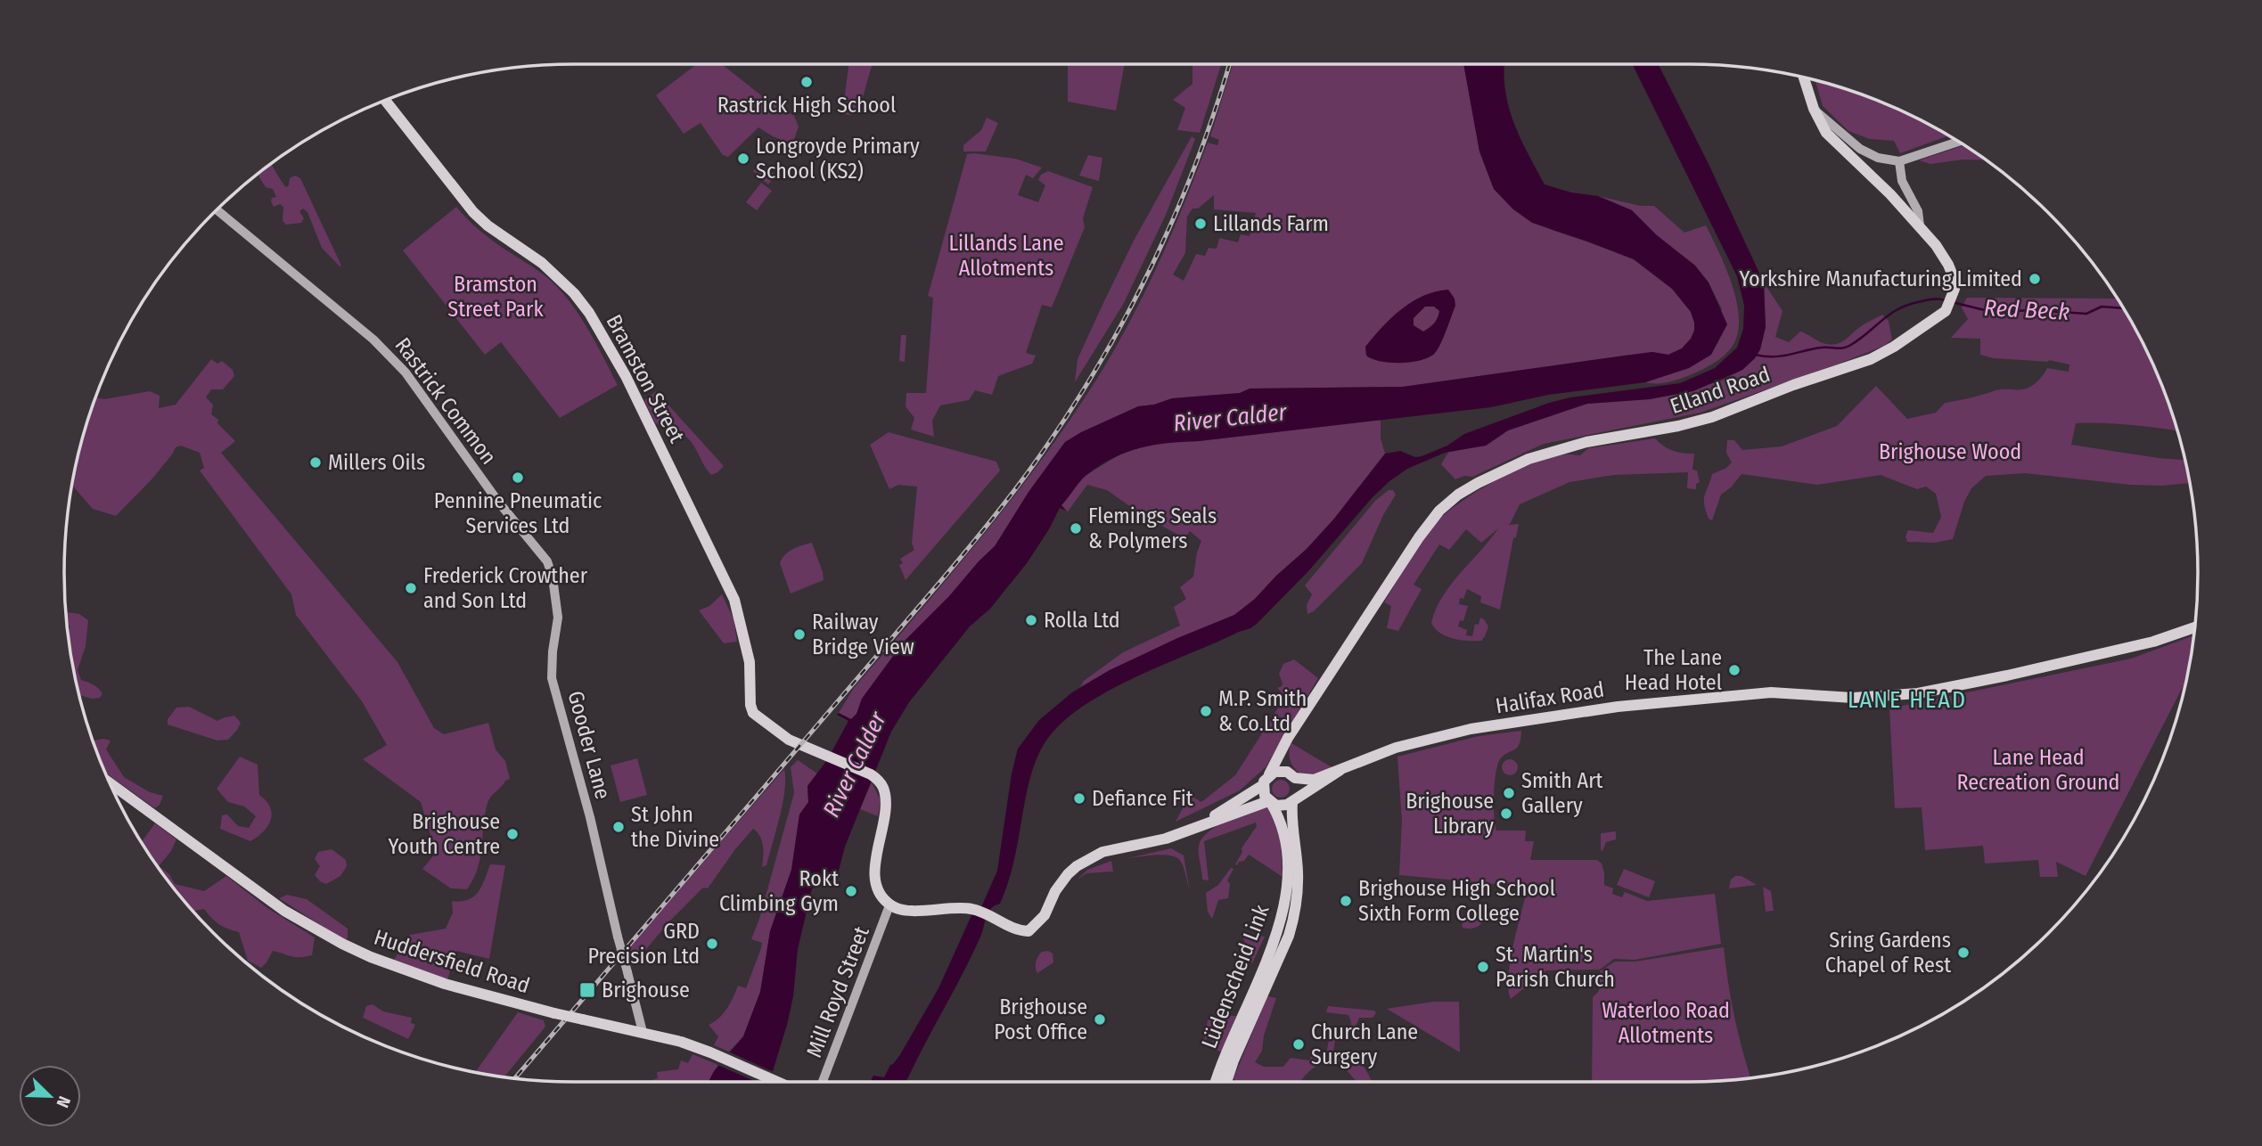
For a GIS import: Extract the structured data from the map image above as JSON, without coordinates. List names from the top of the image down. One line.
{"streets":{"main road":["Bramston Street","Elland Road","Halifax Road","Huddersfield Road","Lüdenscheid Link"],"street":["Rastrick Common","Gooder Lane","Mill Royd Street"]},"crossings":[["Bramston Street","Mill Royd Street"],["Elland Road","Halifax Road"],["Elland Road","Lüdenscheid Link"],["Rastrick Common","Gooder Lane"],["Halifax Road","Lüdenscheid Link"],["Gooder Lane","Huddersfield Road"]],"districts":["LANE HEAD"],"water":["Red Beck","River Calder"],"parks":["Lillands Lane Allotments","Bramston Street Park","Brighouse Wood","Lane Head Recreation Ground","Waterloo Road Allotments"],"places":{"other":["Rastrick High School","Longroyde Primary School (KS2)","Lillands Farm","Yorkshire Manufacturing Limited","Millers Oils","Pennine Pneumatic Services Ltd","Flemings Seals & Polymers","Frederick Crowther and Son Ltd","Rolla Ltd","Railway Bridge View","The Lane Head Hotel","M.P. Smith & Co.Ltd","Smith Art Gallery","Defiance Fit","Brighouse Library","St John the Divine","Brighouse Youth Centre","Rokt Climbing Gym","Brighouse High School Sixth Form College","GRD Precision Ltd","Sring Gardens Chapel of Rest","St. Martin's Parish Church","Brighouse Post Office","Church Lane Surgery"],"transit":["Brighouse"]},"north":"bottom right"}
